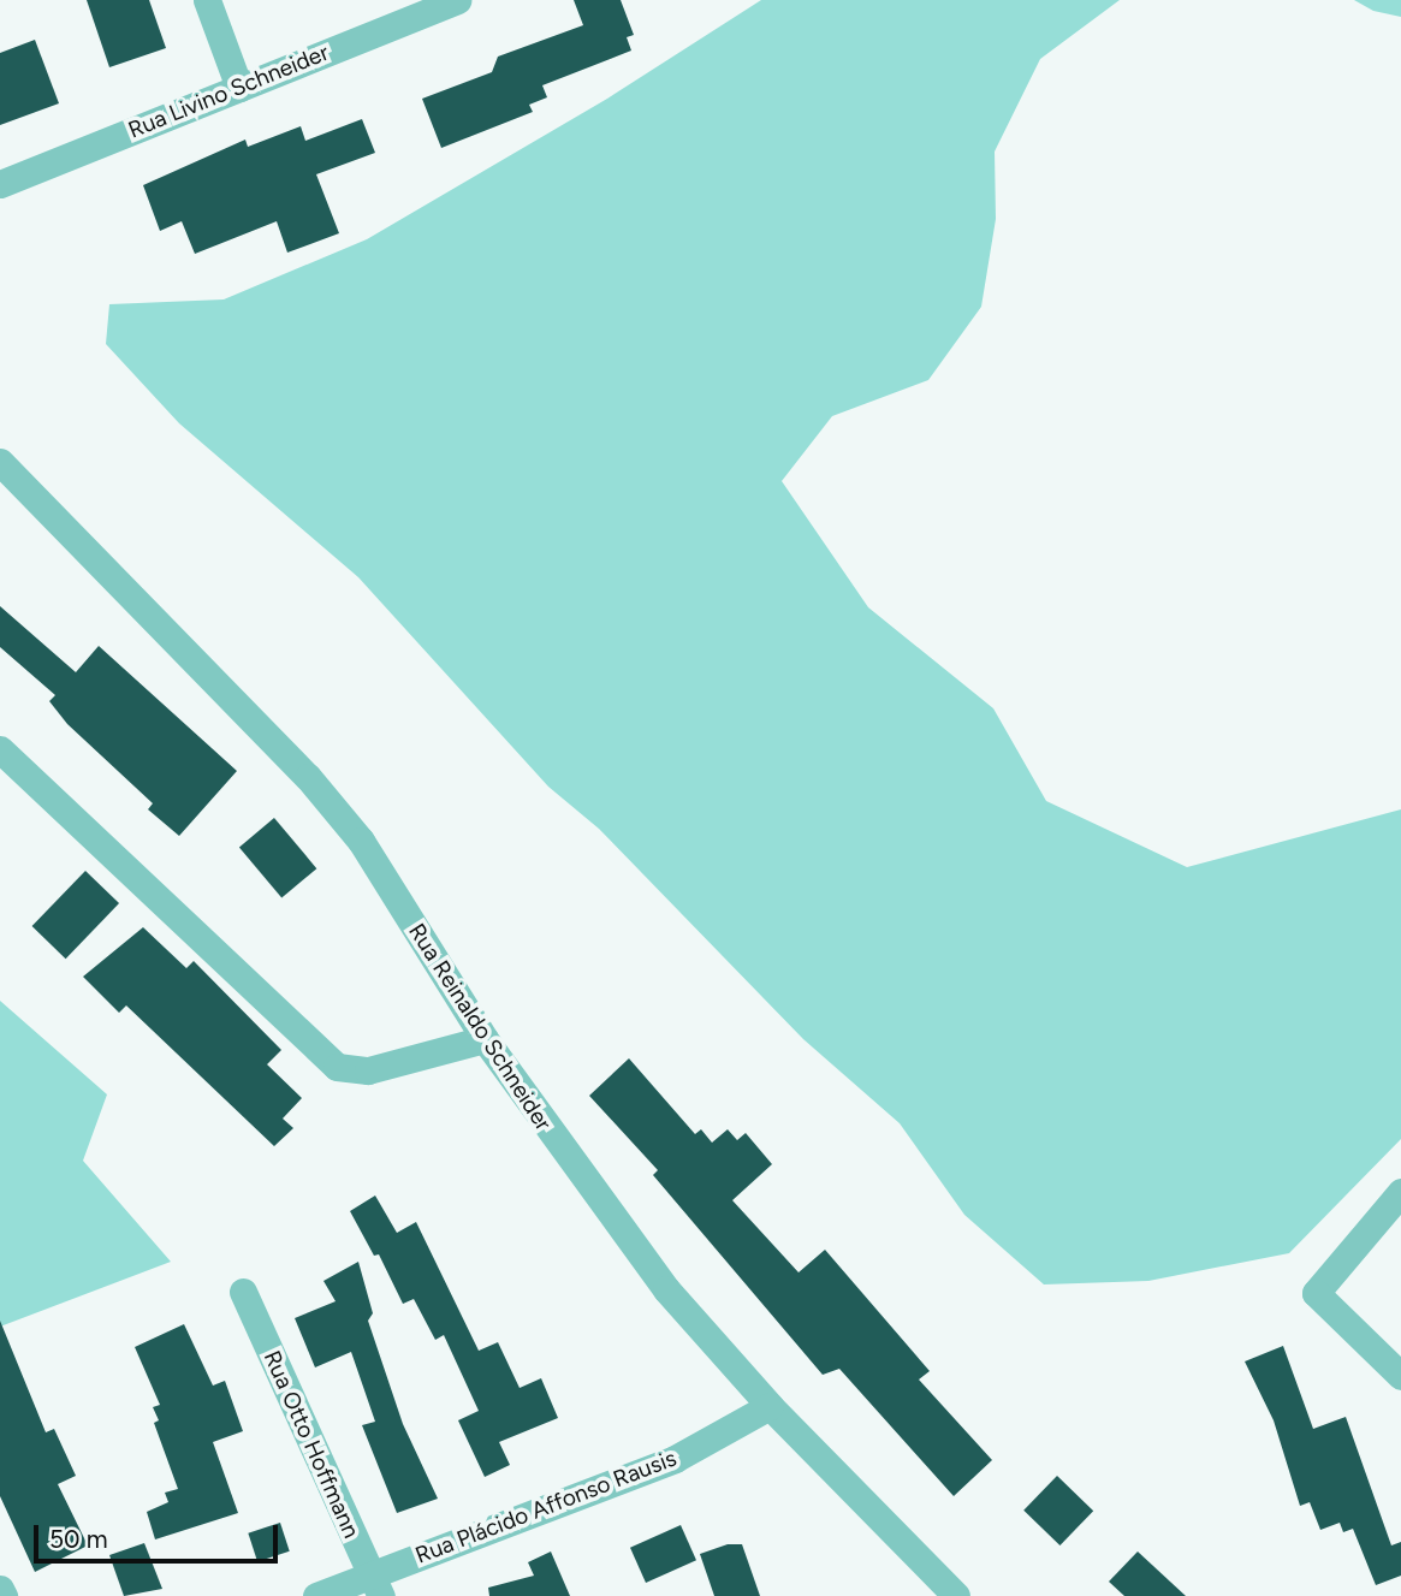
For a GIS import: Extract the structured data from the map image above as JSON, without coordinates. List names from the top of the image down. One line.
{"streets":{"street":["Rua Livino Schneider","Rua Reinaldo Schneider","Rua Otto Hoffmann","Rua Plácido Affonso Rausis"]},"crossings":[["Rua Reinaldo Schneider","Rua Plácido Affonso Rausis"],["Rua Otto Hoffmann","Rua Plácido Affonso Rausis"]],"scale_bar":"50 m"}
